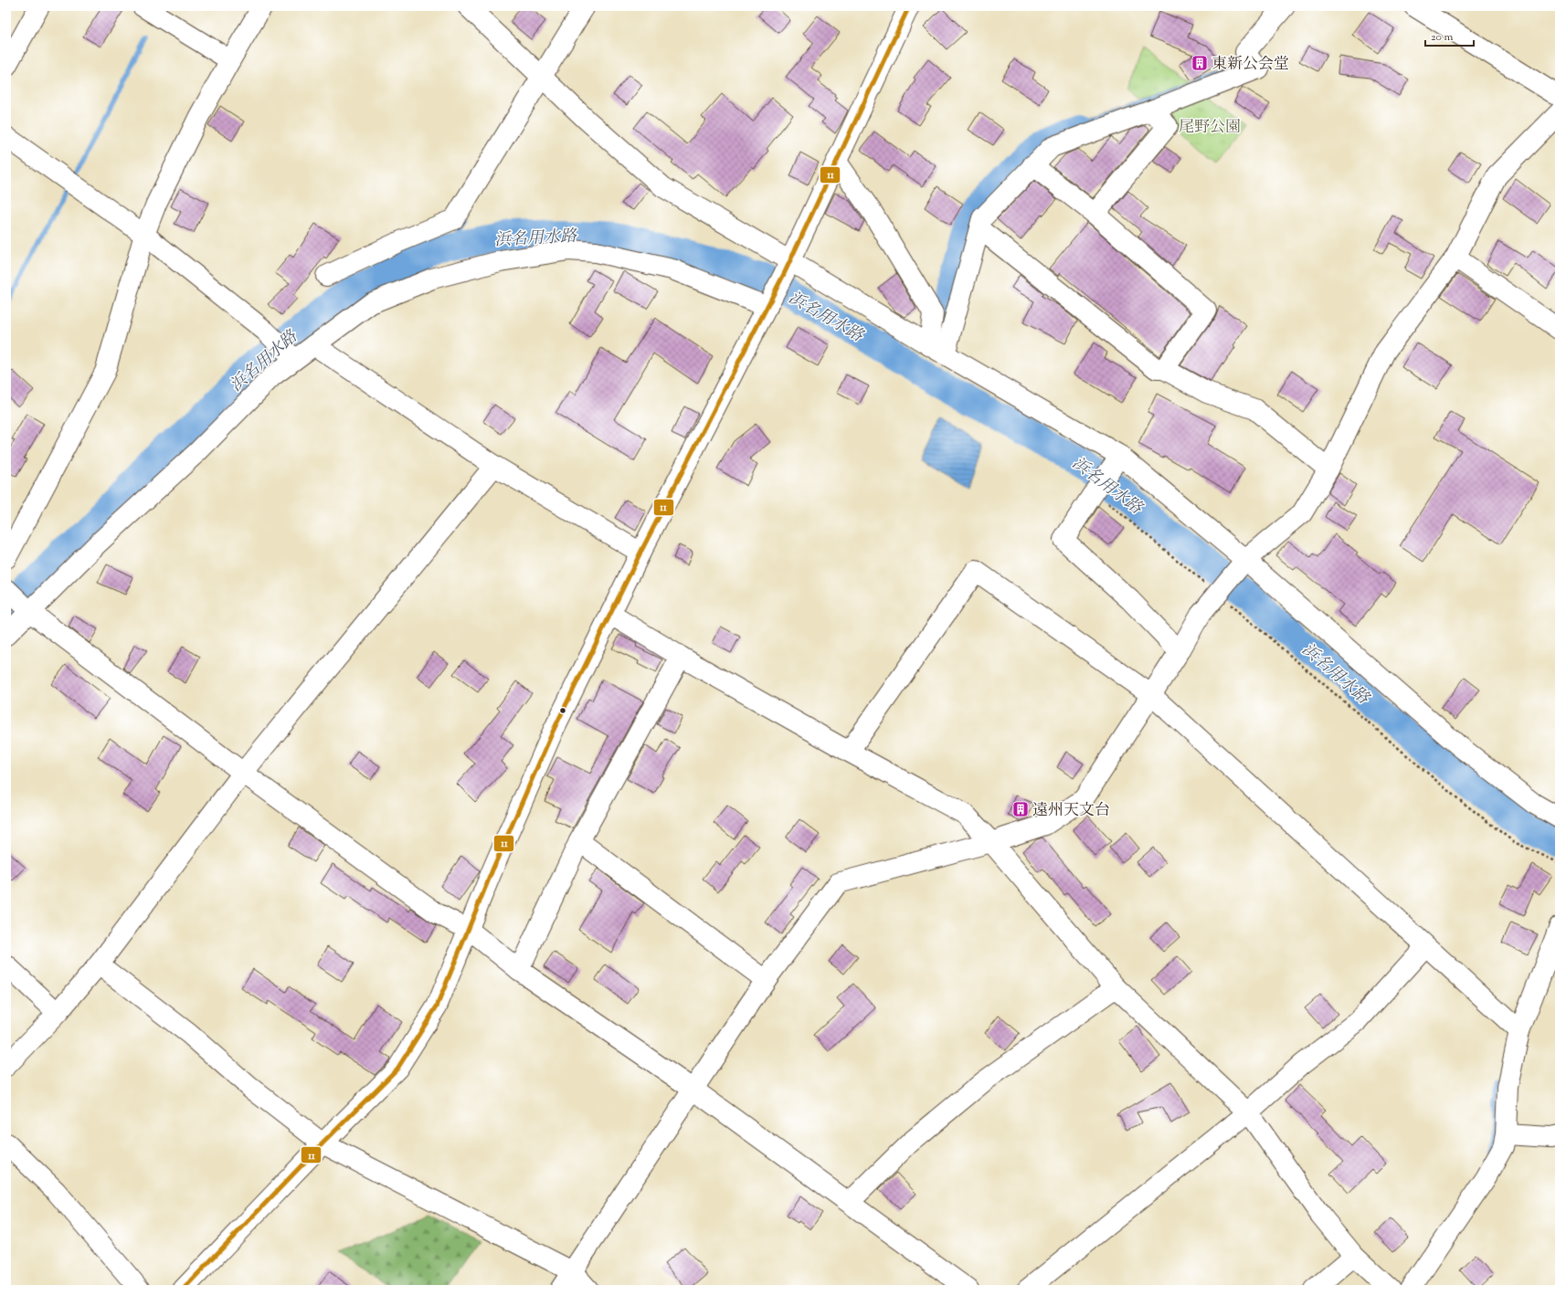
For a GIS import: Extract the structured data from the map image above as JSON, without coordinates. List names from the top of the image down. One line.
{"water":["浜名用水路"],"parks":["尾野公園"],"places":{"building":["東新公会堂","遠州天文台"]},"lines":["transit line 11"],"scale_bar":"20 m"}
